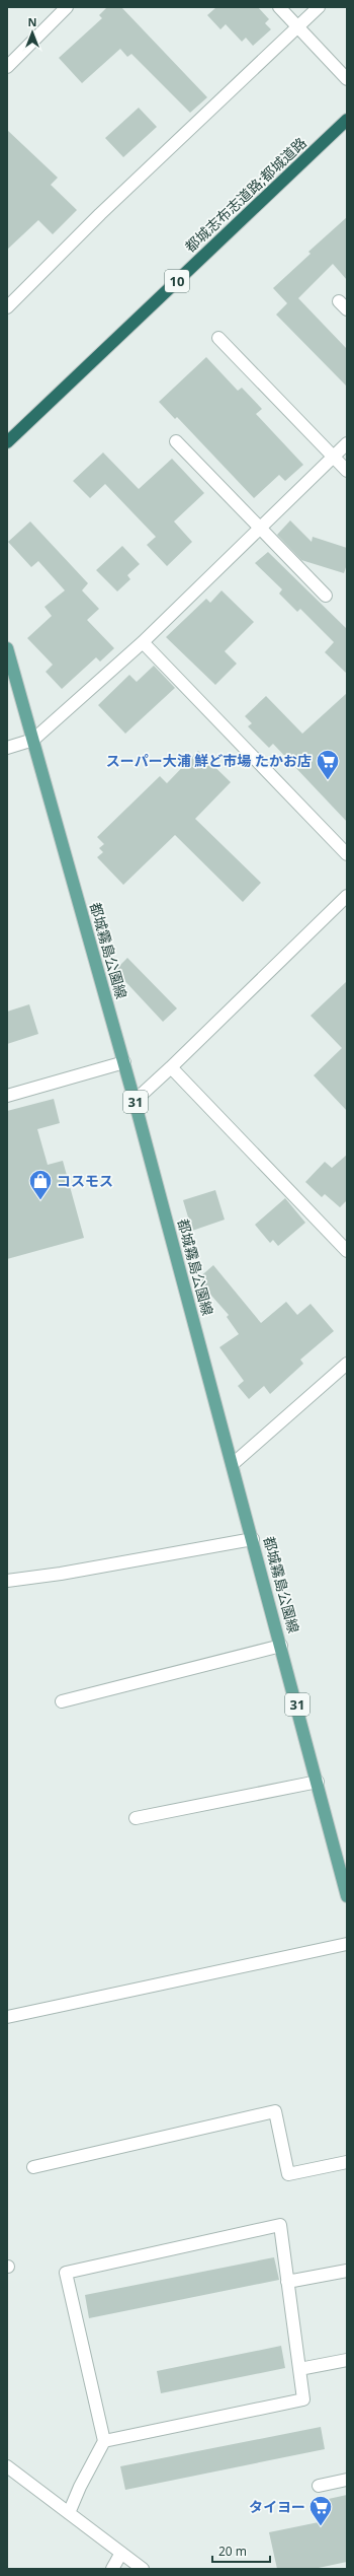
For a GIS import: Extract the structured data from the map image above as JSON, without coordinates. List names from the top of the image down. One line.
{"streets":{"highway":["都城志布志道路;都城道路","10"],"main road":["都城霧島公園線","31"]},"places":{"supermarket":["スーパー大浦 鮮ど市場 たかお店","タイヨー"],"shop":["コスモス"]},"scale_bar":"20 m","north":"top"}
